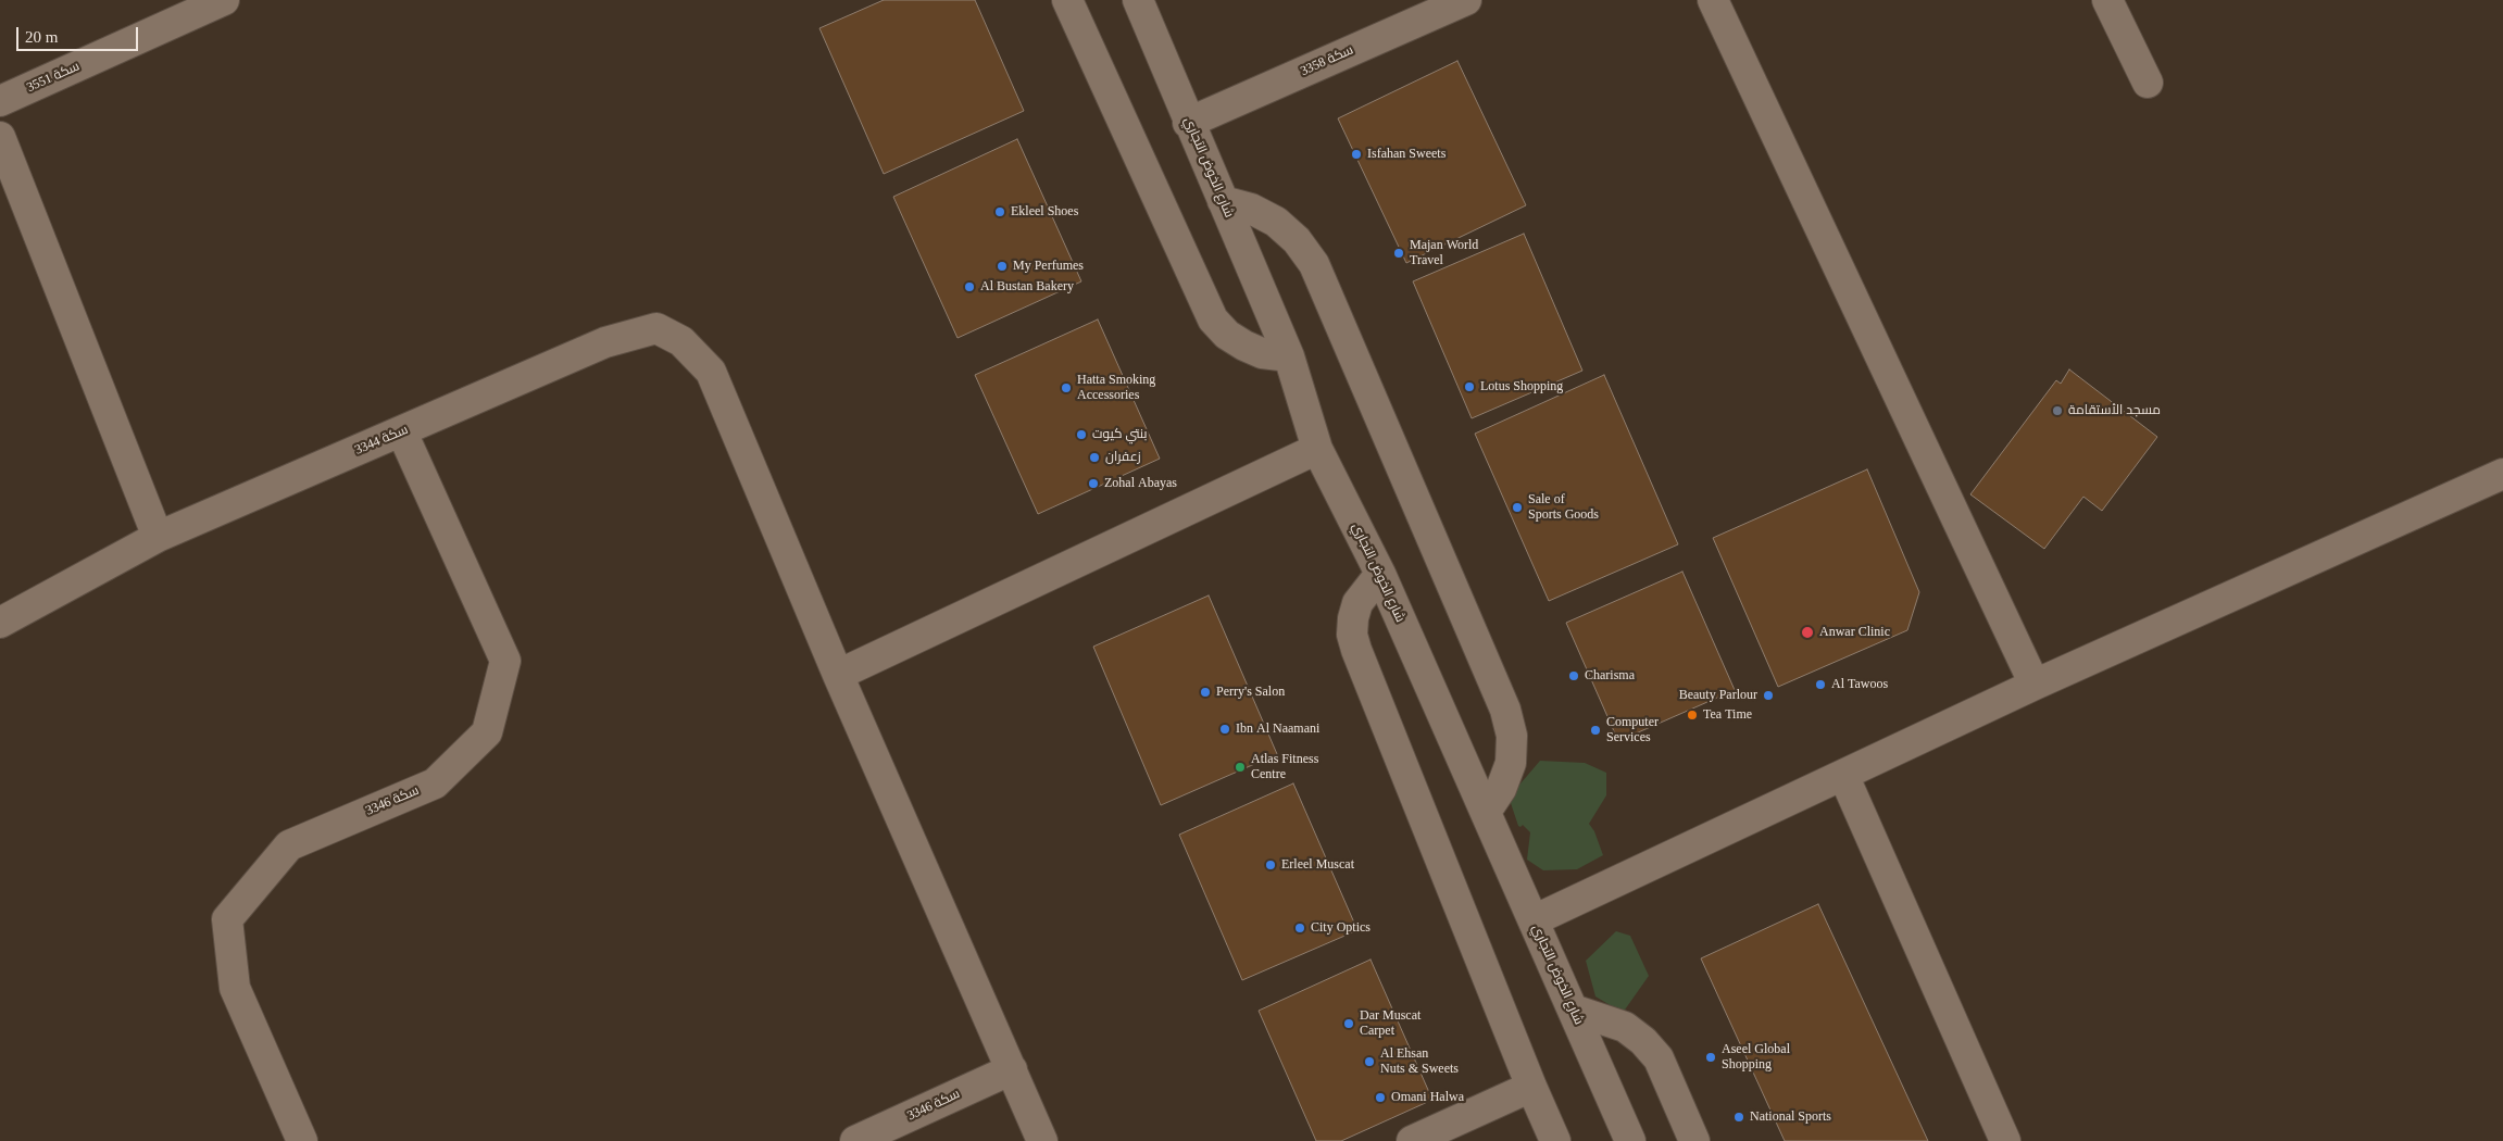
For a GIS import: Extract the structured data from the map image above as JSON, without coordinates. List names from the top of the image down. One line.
{"streets":{"street":["سكة 3358","سكة 3551","شارع الخوض التجاري","سكة 3344","سكة 3346"]},"crossings":[["سكة 3358","شارع الخوض التجاري"],["سكة 3344","سكة 3346"]],"places":["Isfahan Sweets","Ekleel Shoes","Majan World Travel","My Perfumes","Al Bustan Bakery","Lotus Shopping","Hatta Smoking Accessories","مسجد الأستقامة","بنتي كيوت","زعفران","Zohal Abayas","Sale of Sports Goods","Anwar Clinic","Charisma","Al Tawoos","Perry's Salon","Beauty Parlour","Tea Time","Ibn Al Naamani","Computer Services","Atlas Fitness Centre","Erleel Muscat","City Optics","Dar Muscat Carpet","Aseel Global Shopping","Al Ehsan Nuts & Sweets","Omani Halwa","National Sports"],"scale_bar":"20 m"}
